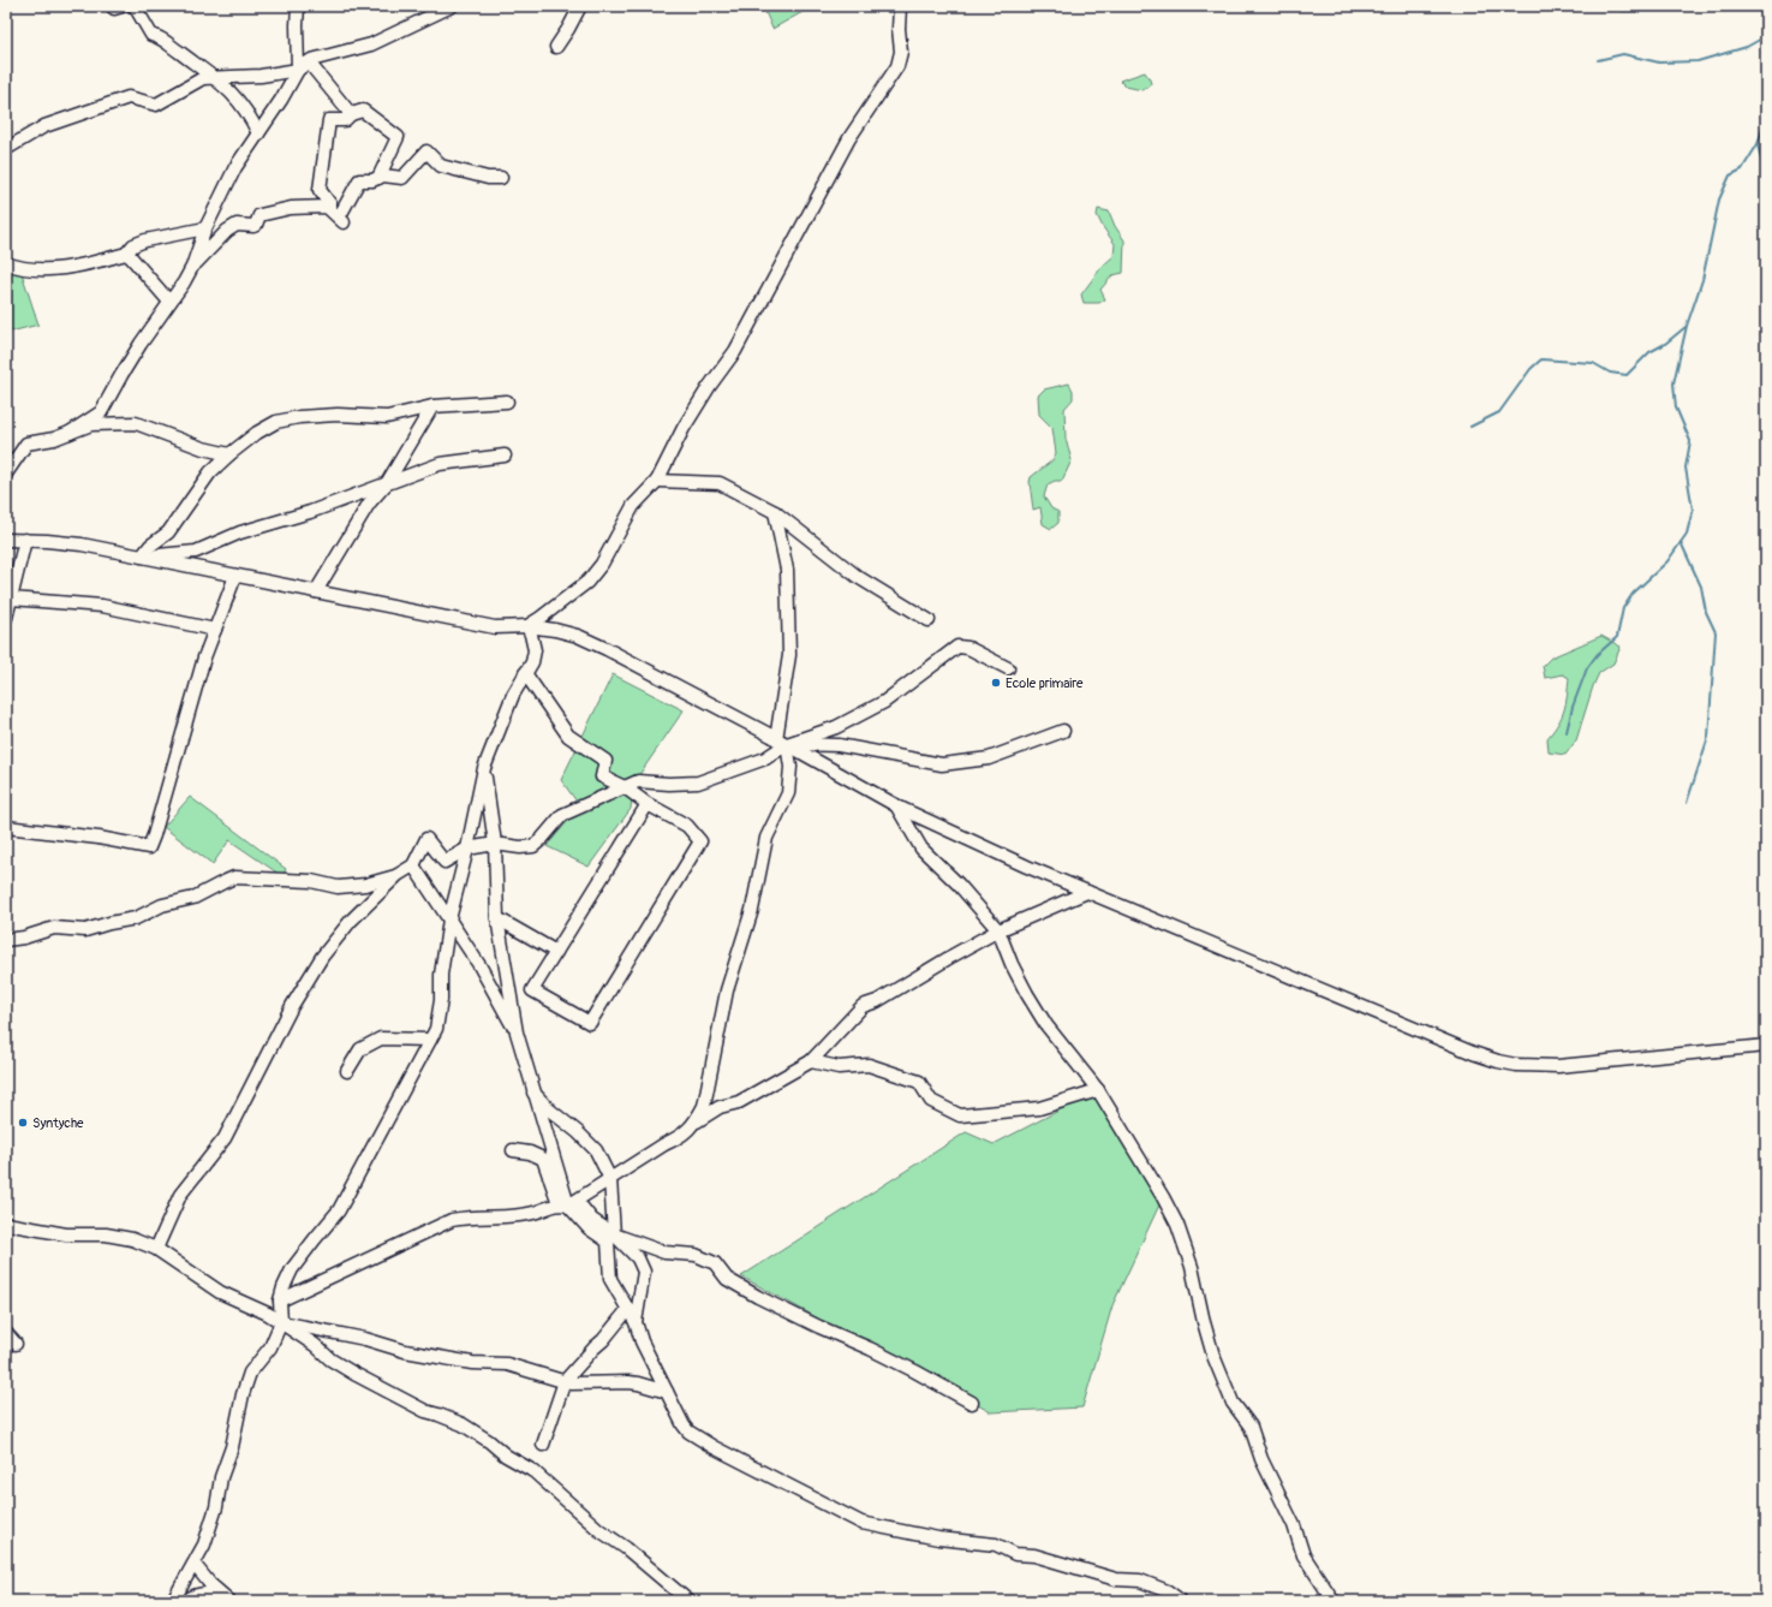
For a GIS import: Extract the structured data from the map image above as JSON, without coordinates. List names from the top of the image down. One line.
{"places":["Ecole primaire","Syntyche"]}
